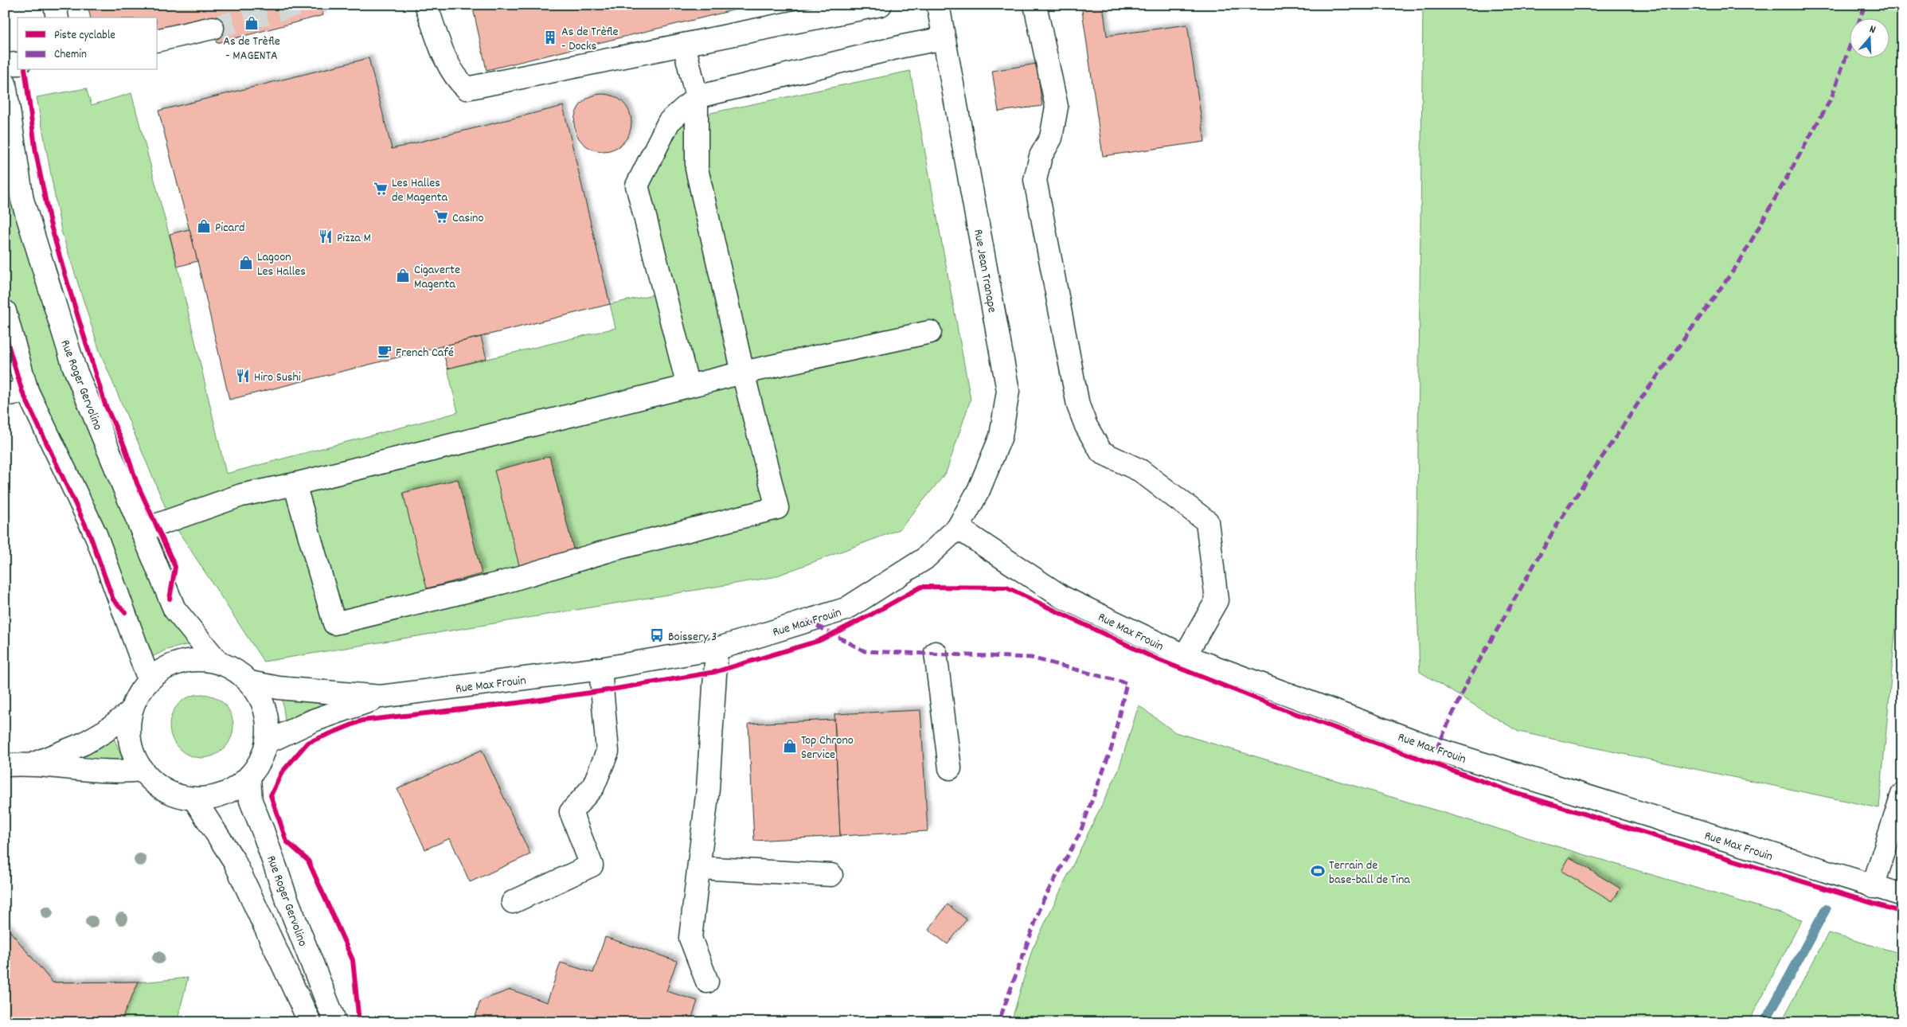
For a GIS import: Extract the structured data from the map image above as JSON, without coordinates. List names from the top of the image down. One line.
{"streets":{"main road":["Rue Jean Tranape","Rue Roger Gervolino","Rue Max Frouin"]},"crossings":[["Rue Jean Tranape","Rue Max Frouin"],["Rue Roger Gervolino","Rue Max Frouin"]],"places":{"shop":["As de Trèfle - MAGENTA","Picard","Lagoon Les Halles","Cigaverte Magenta","Top Chrono Service"],"building":["As de Trèfle - Docks"],"supermarket":["Les Halles de Magenta","Casino"],"restaurant":["Pizza M","Hiro Sushi"],"cafe":["French Café"],"bus stop":["Boissery 3"],"sports":["Terrain de base-ball de Tina"]},"legend":["Piste cyclable","Chemin"],"north":"top"}
